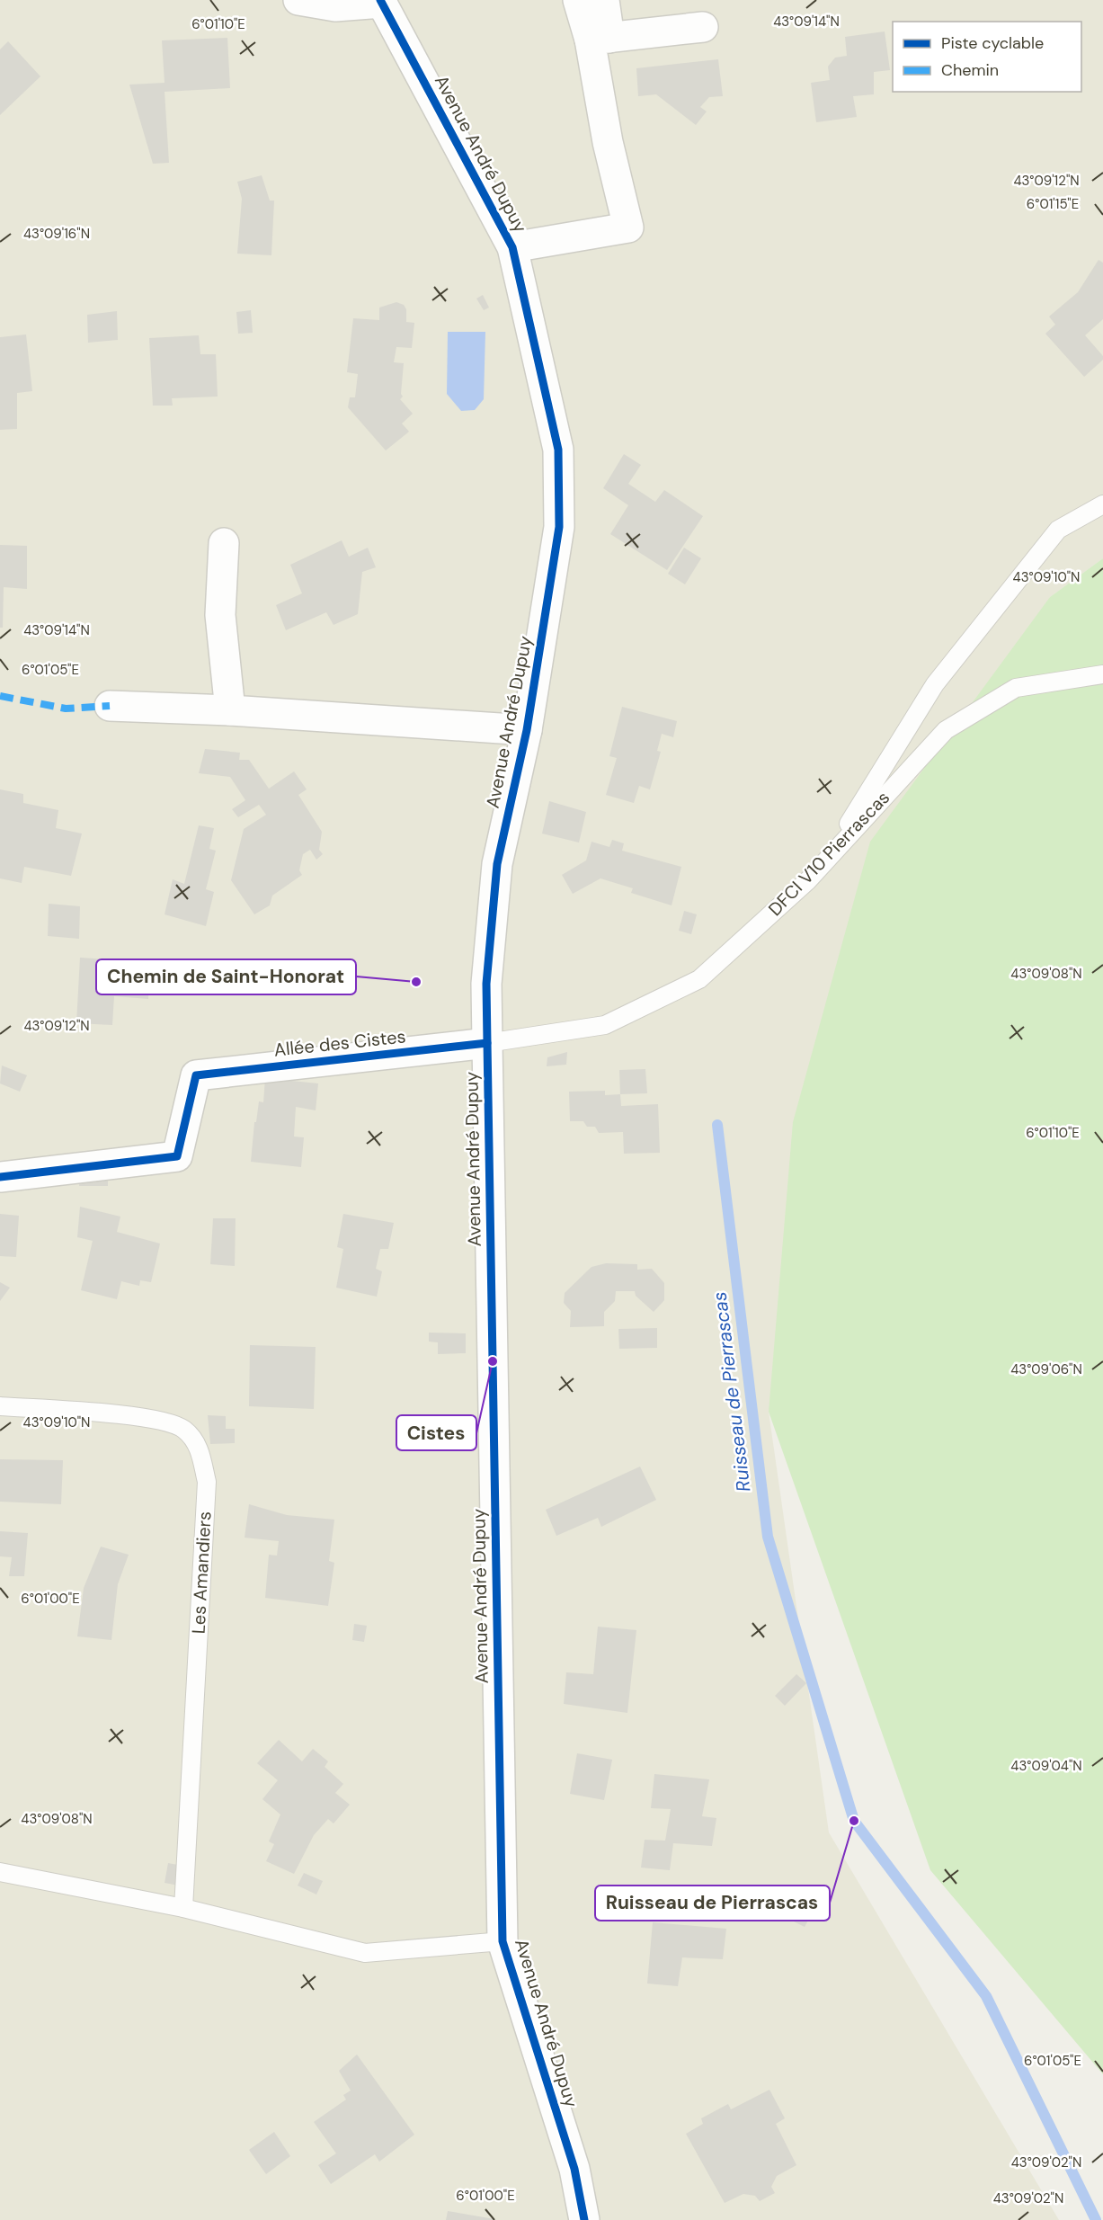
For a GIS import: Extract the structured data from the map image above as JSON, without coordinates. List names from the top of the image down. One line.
{"streets":{"street":["Avenue André Dupuy","Allée des Cistes"],"lane":["DFCI V10 Pierrascas","Les Amandiers"]},"crossings":[["Avenue André Dupuy","DFCI V10 Pierrascas"],["Avenue André Dupuy","Allée des Cistes"],["DFCI V10 Pierrascas","Allée des Cistes"]],"water":["Ruisseau de Pierrascas"],"places":["Chemin de Saint-Honorat","Cistes","Ruisseau de Pierrascas"],"legend":["Piste cyclable","Chemin"],"coordinates":["43°09'14\"N","6°01'10\"E","43°09'12\"N","6°01'15\"E","43°09'16\"N","43°09'10\"N","6°01'05\"E","43°09'08\"N","43°09'06\"N","6°01'00\"E","43°09'04\"N","43°09'02\"N"]}
